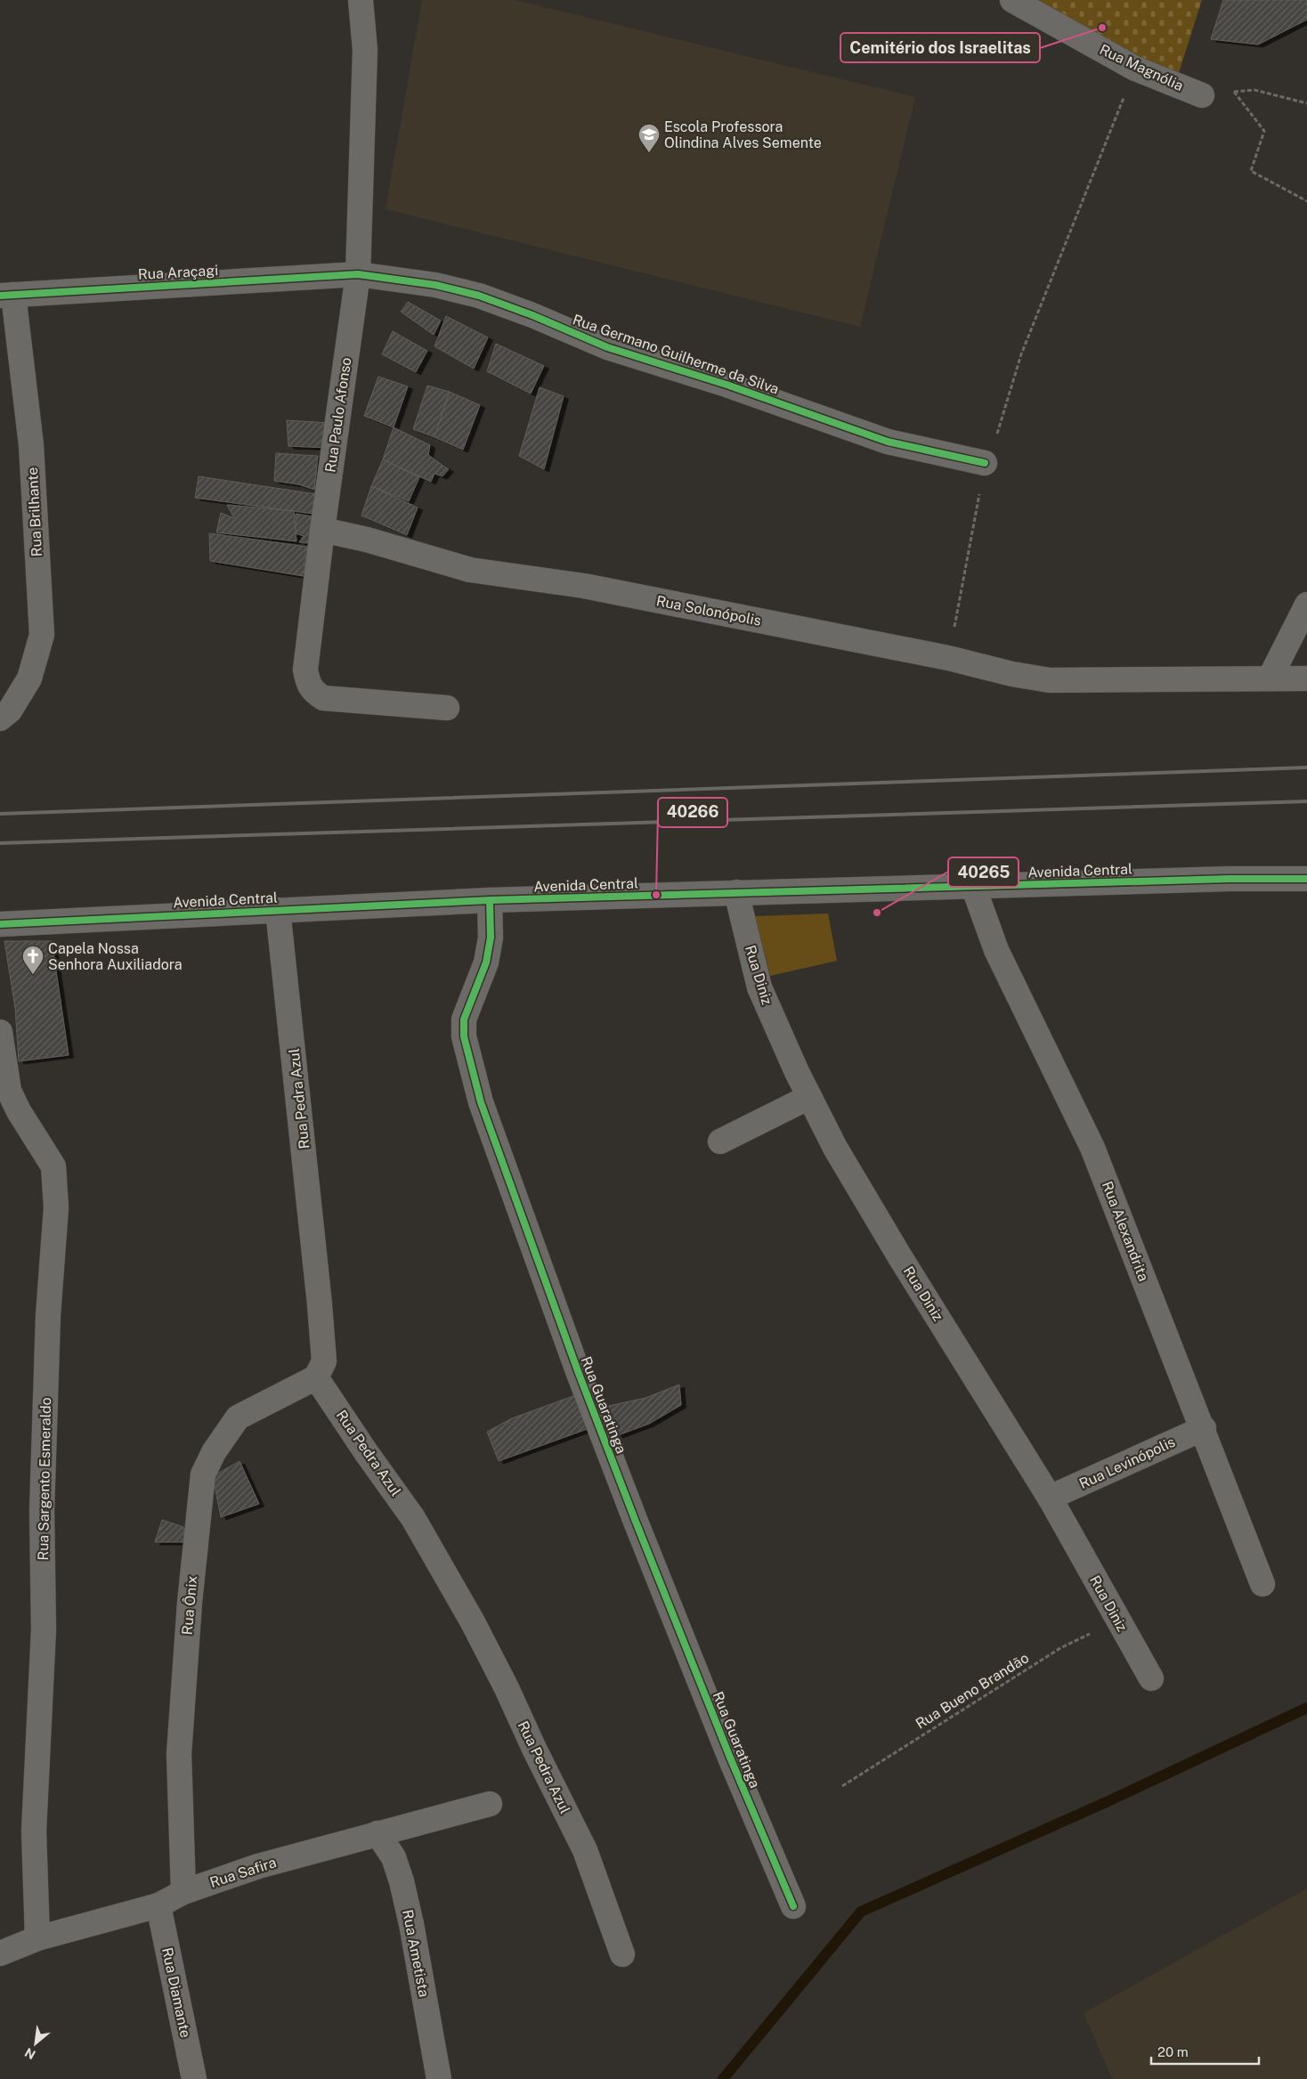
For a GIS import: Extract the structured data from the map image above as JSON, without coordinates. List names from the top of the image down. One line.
{"streets":{"street":["Rua Magnólia","Rua Araçagi","Rua Germano Guilherme da Silva","Rua Paulo Afonso","Rua Brilhante","Rua Solonópolis","Avenida Central","Rua Diniz","Rua Pedra Azul","Rua Alexandrita","Rua Guaratinga","Rua Levinópolis","Rua Sargento Esmeraldo","Rua Ônix","Rua Safira","Rua Ametista","Rua Diamante"],"path":["Rua Bueno Brandão"]},"crossings":[["Rua Araçagi","Rua Germano Guilherme da Silva"],["Rua Araçagi","Rua Paulo Afonso"],["Rua Araçagi","Rua Brilhante"],["Rua Germano Guilherme da Silva","Rua Paulo Afonso"],["Rua Paulo Afonso","Rua Solonópolis"],["Avenida Central","Rua Diniz"],["Avenida Central","Rua Pedra Azul"],["Avenida Central","Rua Alexandrita"],["Avenida Central","Rua Guaratinga"],["Rua Diniz","Rua Levinópolis"],["Rua Diniz","Rua Bueno Brandão"],["Rua Pedra Azul","Rua Ônix"],["Rua Alexandrita","Rua Levinópolis"],["Rua Sargento Esmeraldo","Rua Safira"],["Rua Ônix","Rua Safira"],["Rua Safira","Rua Ametista"],["Rua Safira","Rua Diamante"]],"places":{"other":["Cemitério dos Israelitas","40266","40265"],"school or university":["Escola Professora Olindina Alves Semente"],"church":["Capela Nossa Senhora Auxiliadora"]},"scale_bar":"20 m","north":"bottom left"}
